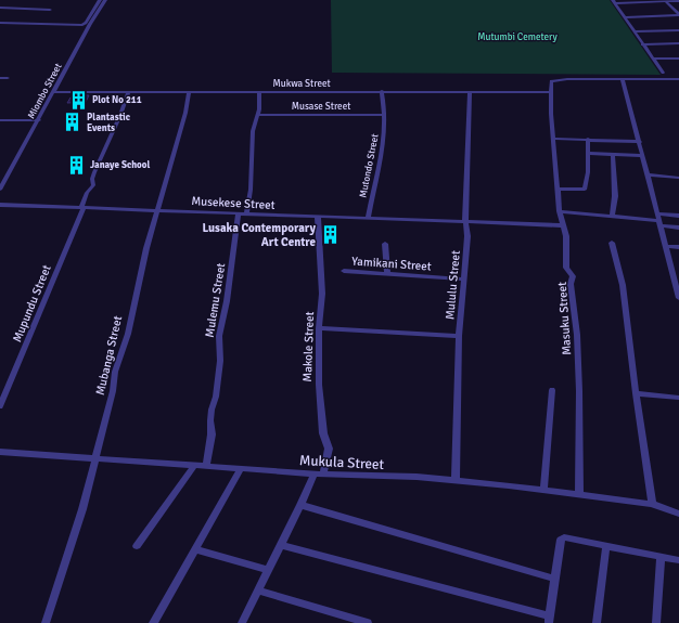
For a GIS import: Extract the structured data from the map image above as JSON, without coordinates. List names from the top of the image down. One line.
{"streets":{"street":["Mukwa Street","Miombo Street","Musase Street","Mutondo Street","Musekese Street","Yamikani Street","Mululu Street","Mulemu Street","Mupundu Street","Masuku Street","Makole Street","Mubanga Street","Mukula Street"]},"crossings":[["Mukwa Street","Miombo Street"],["Mukwa Street","Mutondo Street"],["Mukwa Street","Mululu Street"],["Mukwa Street","Mulemu Street"],["Mukwa Street","Mupundu Street"],["Mukwa Street","Masuku Street"],["Mukwa Street","Mubanga Street"],["Musase Street","Mutondo Street"],["Musase Street","Mulemu Street"],["Mutondo Street","Musekese Street"],["Musekese Street","Mululu Street"],["Musekese Street","Mulemu Street"],["Musekese Street","Mupundu Street"],["Musekese Street","Masuku Street"],["Musekese Street","Makole Street"],["Musekese Street","Mubanga Street"],["Yamikani Street","Mululu Street"],["Mululu Street","Mukula Street"],["Mulemu Street","Mukula Street"],["Masuku Street","Mukula Street"],["Makole Street","Mukula Street"],["Mubanga Street","Mukula Street"]],"parks":["Mutumbi Cemetery"],"places":{"building":["Plot No 211","Plantastic Events","Janaye School","Lusaka Contemporary Art Centre"]}}
